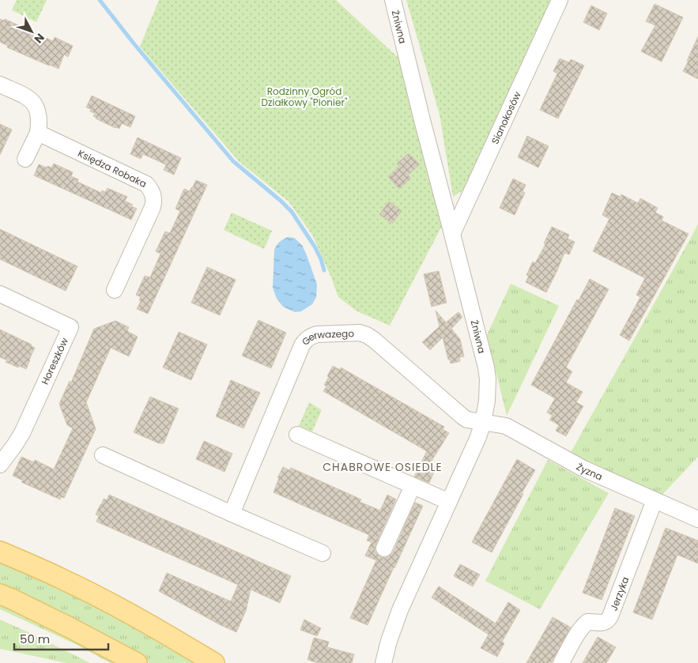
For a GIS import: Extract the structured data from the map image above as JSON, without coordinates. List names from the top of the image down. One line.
{"streets":{"street":["Żniwna","Sianokosów","Księdza Robaka","Gerwazego","Horeszków","Żyzna","Jerzyka"]},"crossings":[["Żniwna","Sianokosów"],["Żniwna","Gerwazego"],["Żniwna","Żyzna"],["Gerwazego","Żyzna"],["Żyzna","Jerzyka"]],"districts":["CHABROWE OSIEDLE"],"parks":["Rodzinny Ogród Działkowy \"Pionier\""],"scale_bar":"50 m","north":"bottom right"}
